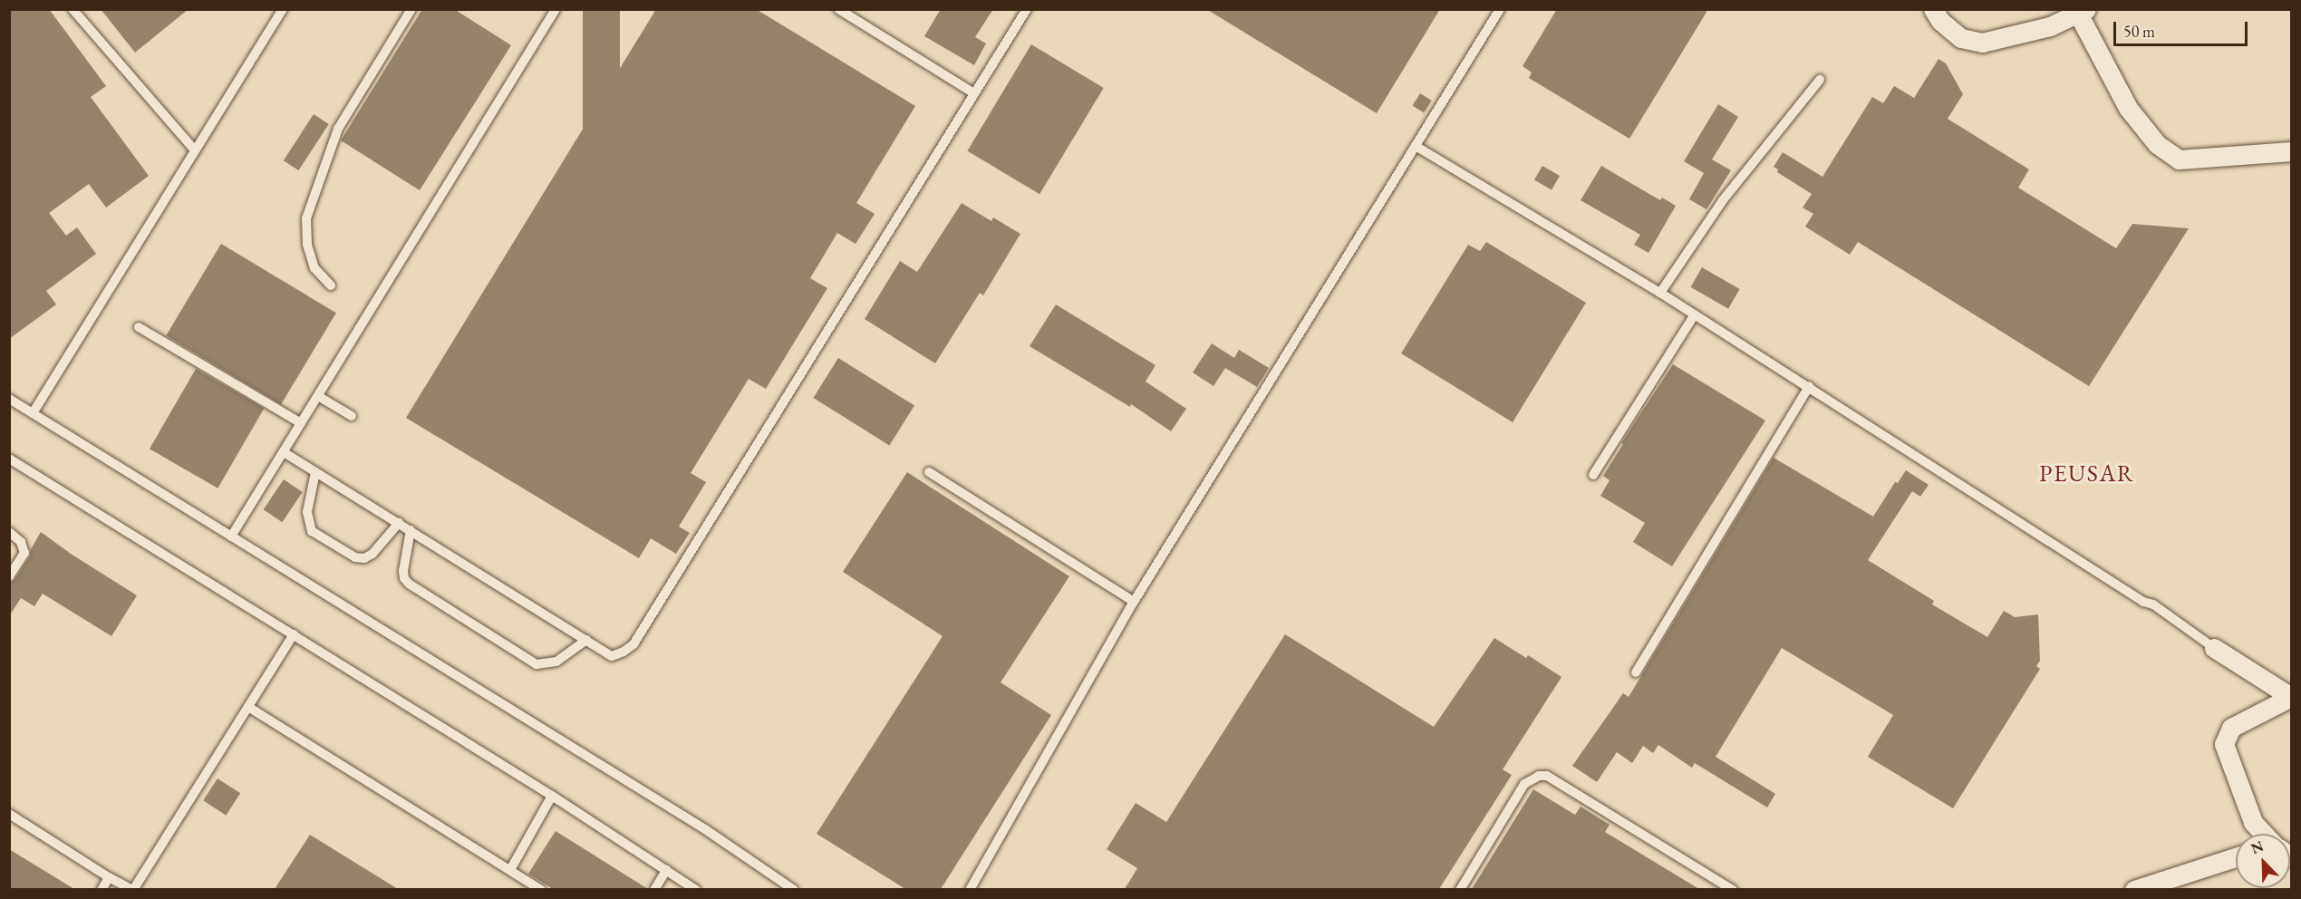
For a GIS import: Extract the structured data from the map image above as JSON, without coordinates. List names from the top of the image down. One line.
{"districts":["PEUSAR"],"scale_bar":"50 m","north":"top left"}
